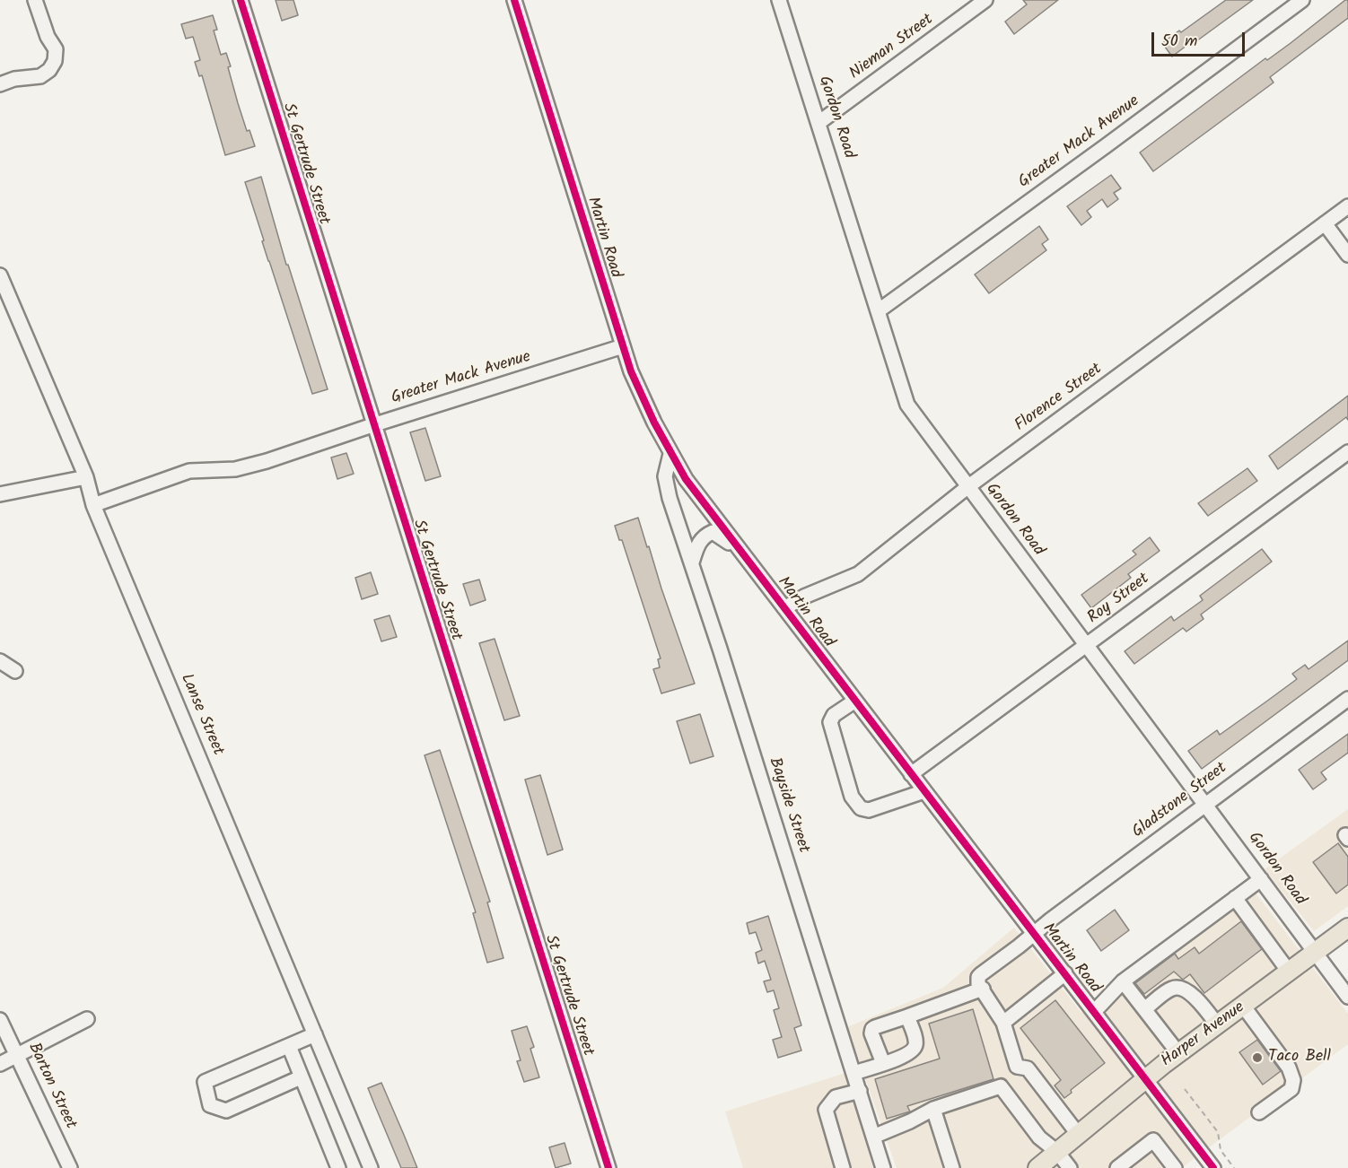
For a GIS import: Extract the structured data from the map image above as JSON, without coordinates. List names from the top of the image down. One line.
{"streets":{"main road":["Harper Avenue"],"street":["Nieman Street","Gordon Road","Greater Mack Avenue","St Gertrude Street","Martin Road","Florence Street","Roy Street","Lanse Street","Gladstone Street","Bayside Street","Barton Street"]},"crossings":[["Nieman Street","Gordon Road"],["Gordon Road","Greater Mack Avenue"],["Gordon Road","Florence Street"],["Gordon Road","Roy Street"],["Gordon Road","Gladstone Street"],["Gordon Road","Harper Avenue"],["Greater Mack Avenue","St Gertrude Street"],["Greater Mack Avenue","Martin Road"],["Greater Mack Avenue","Lanse Street"],["Martin Road","Florence Street"],["Martin Road","Roy Street"],["Martin Road","Gladstone Street"],["Martin Road","Bayside Street"],["Martin Road","Harper Avenue"]],"places":["Taco Bell"],"scale_bar":"50 m"}
